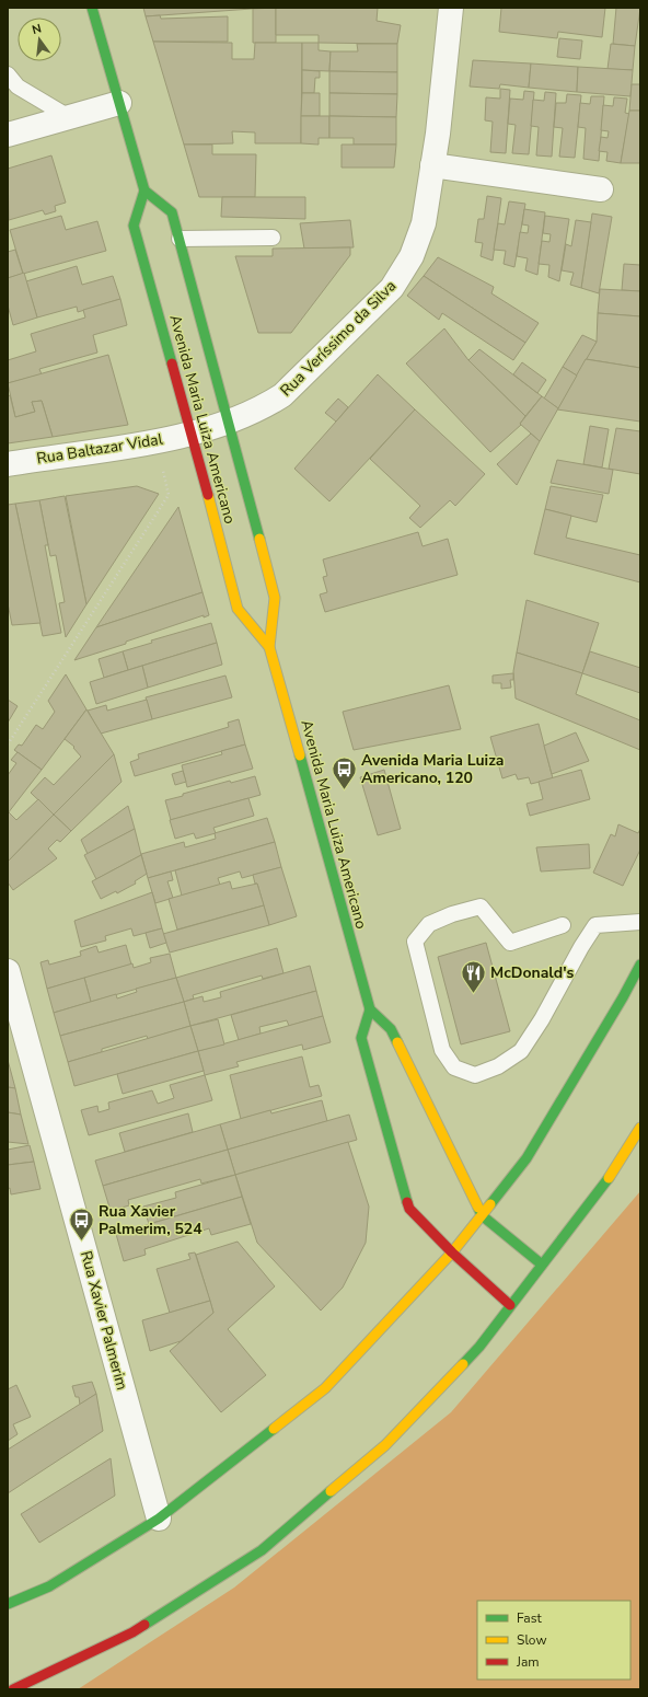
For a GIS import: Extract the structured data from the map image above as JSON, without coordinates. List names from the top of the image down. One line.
{"streets":{"main road":["Avenida Maria Luiza Americano"],"street":["Rua Veríssimo da Silva","Rua Baltazar Vidal","Rua Xavier Palmerim"]},"crossings":[["Rua Veríssimo da Silva","Avenida Maria Luiza Americano"],["Rua Veríssimo da Silva","Rua Baltazar Vidal"],["Avenida Maria Luiza Americano","Rua Baltazar Vidal"]],"places":{"bus stop":["Avenida Maria Luiza Americano, 120","Rua Xavier Palmerim, 524"],"restaurant":["McDonald's"]},"legend":["Fast","Slow","Jam"],"north":"top"}
